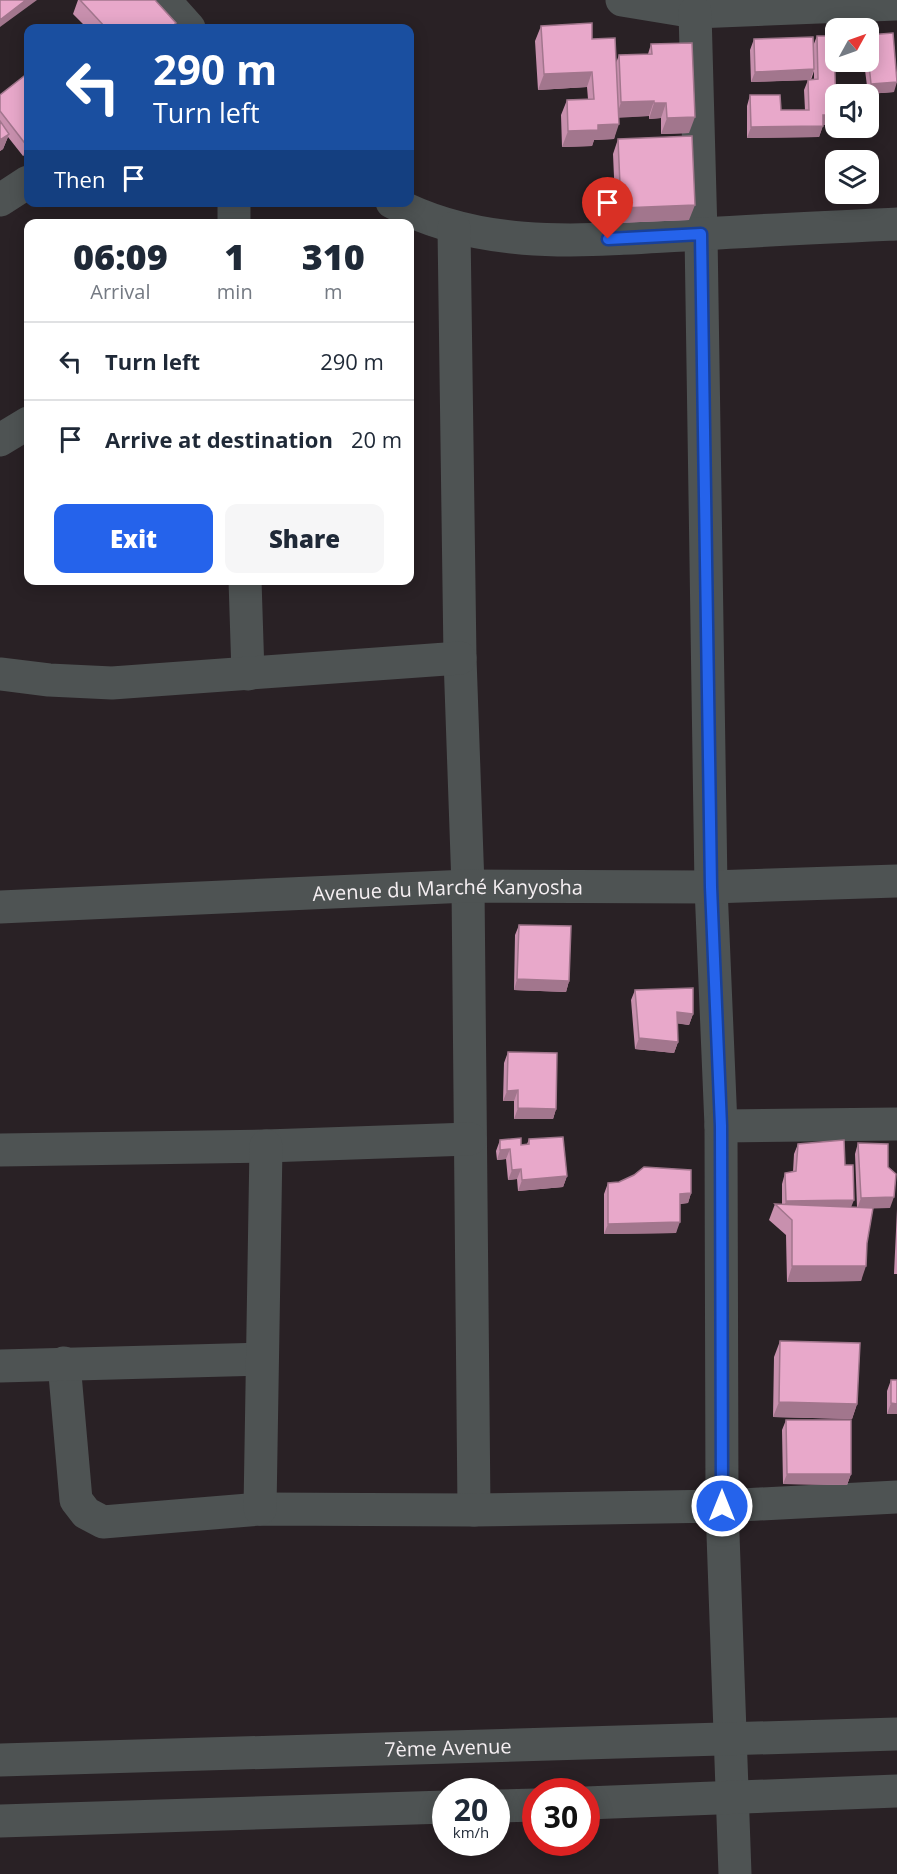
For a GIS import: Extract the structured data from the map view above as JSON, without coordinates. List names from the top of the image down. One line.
{"streets":{"street":["Avenue du Marché Kanyosha","7ème Avenue"]},"north":"top right","page":{"turn":["290 m","Turn left"],"then":"Then","eta":["06:09","Arrival","1","min","310","m"],"list":[{"name":"Turn left","value":"290 m"},{"name":"Arrive at destination","value":"20 m"}],"buttons":["Exit","Share"],"speed":"20 km/h","limit":"30"}}
